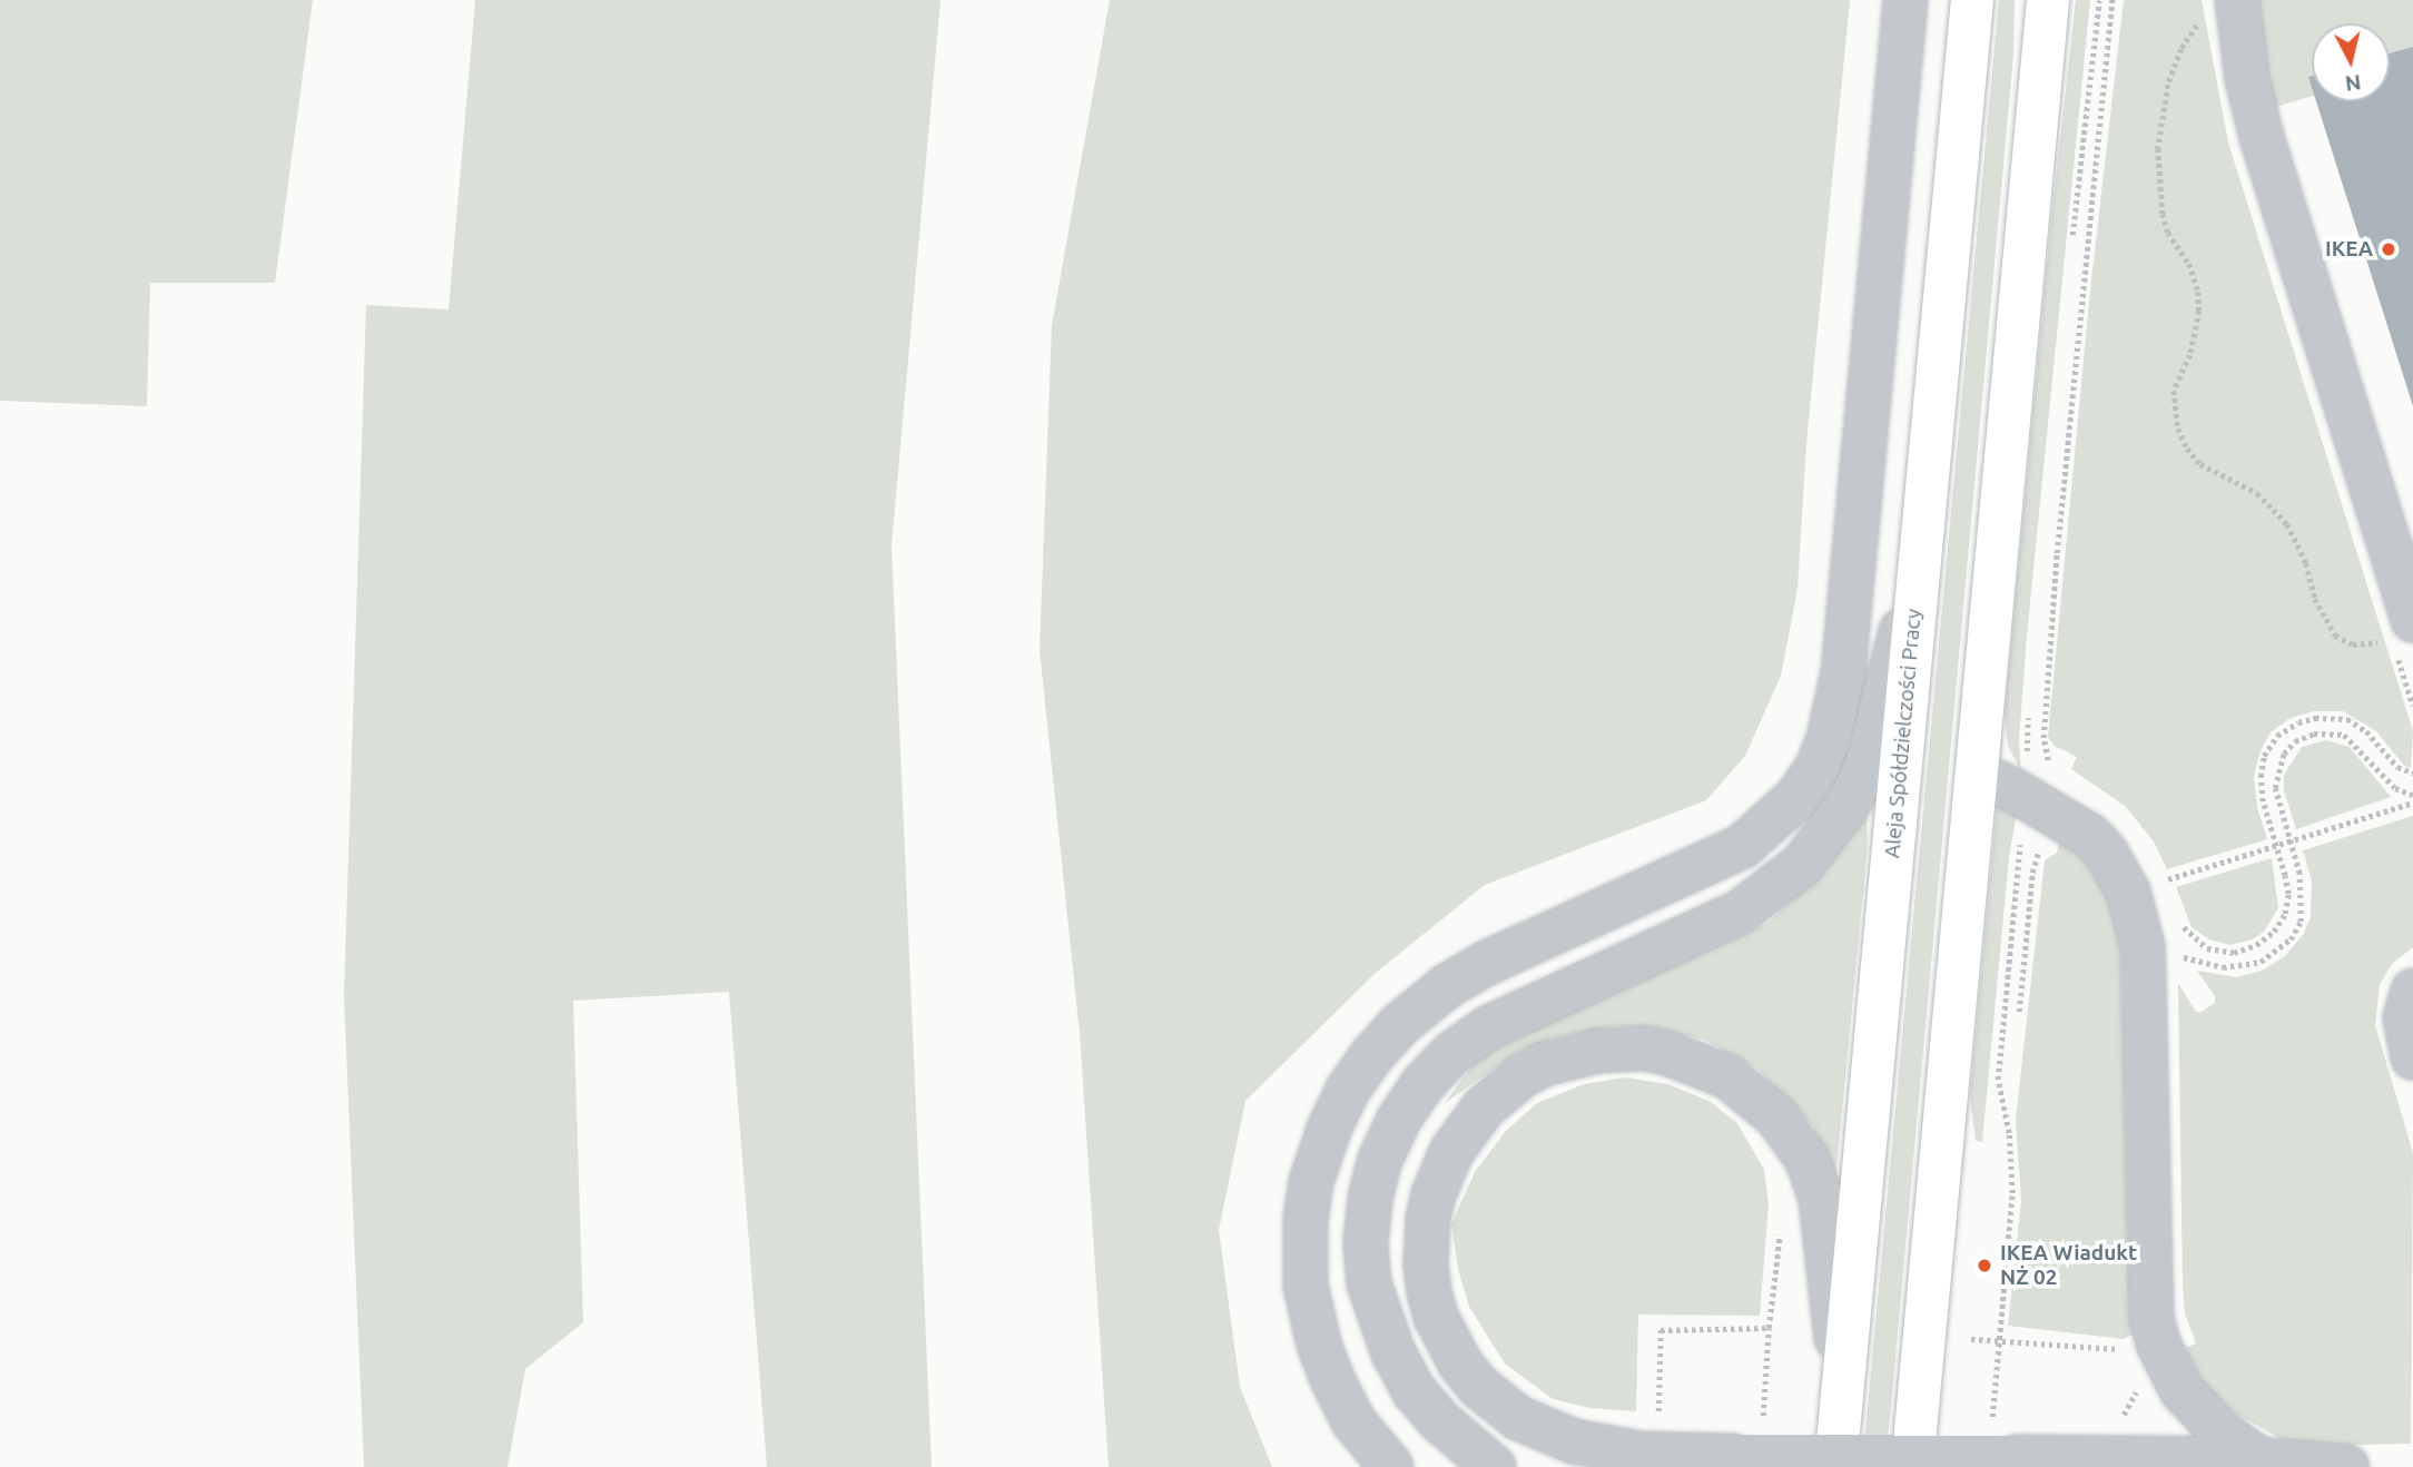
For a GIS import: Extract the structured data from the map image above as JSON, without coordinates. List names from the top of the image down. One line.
{"streets":{"main road":["Aleja Spółdzielczości Pracy"]},"places":["IKEA","IKEA Wiadukt NŻ 02"],"north":"bottom"}
